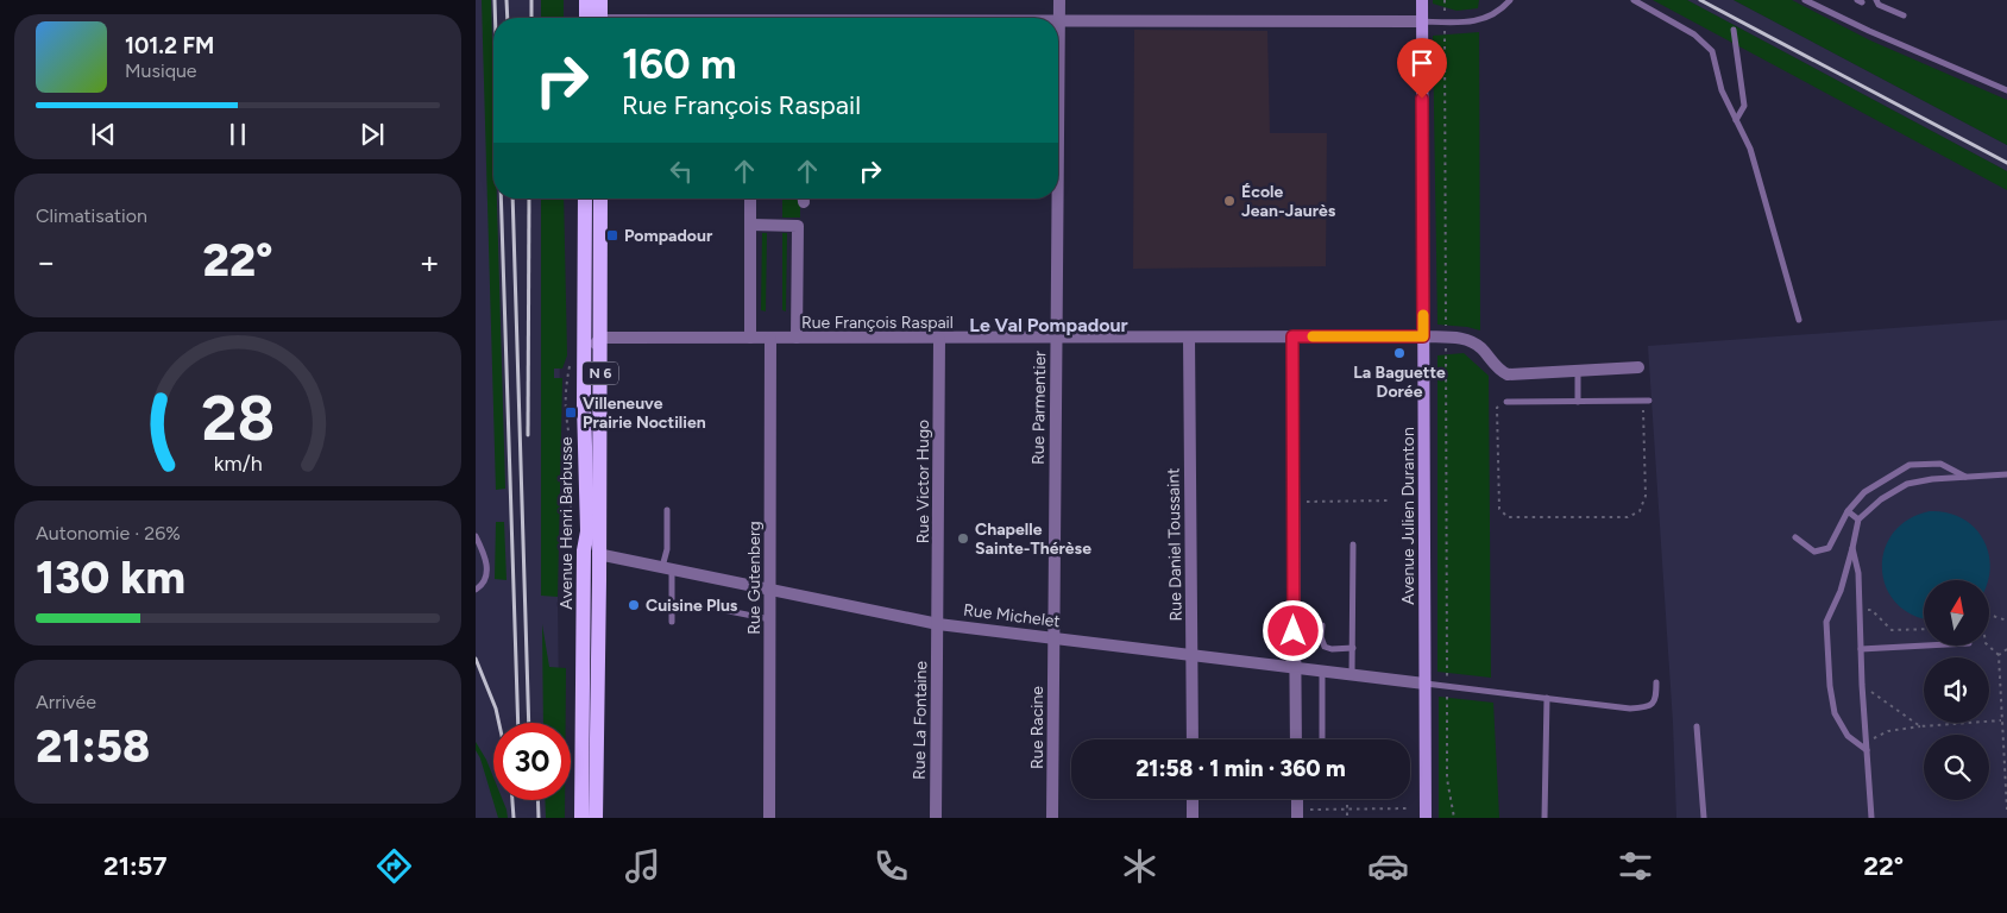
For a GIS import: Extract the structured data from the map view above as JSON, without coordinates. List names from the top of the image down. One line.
{"streets":{"main road":["N 6","Avenue Julien Duranton","Avenue Henri Barbusse"],"street":["Rue François Raspail","Rue Parmentier","Rue Victor Hugo","Rue Daniel Toussaint","Rue Gutenberg","Rue Michelet","Rue La Fontaine","Rue Racine"]},"crossings":[["Rue François Raspail","Rue Parmentier"],["Rue François Raspail","Rue Victor Hugo"],["Rue François Raspail","Avenue Julien Duranton"],["Rue François Raspail","Avenue Henri Barbusse"],["Rue François Raspail","Rue Daniel Toussaint"],["Rue François Raspail","Rue Gutenberg"],["Rue Parmentier","Rue Michelet"],["Rue Parmentier","Rue Racine"],["Rue Victor Hugo","Rue Michelet"],["Rue Victor Hugo","Rue La Fontaine"],["Avenue Julien Duranton","Rue Michelet"],["Avenue Henri Barbusse","Rue Michelet"],["Rue Daniel Toussaint","Rue Michelet"],["Rue Gutenberg","Rue Michelet"],["Rue Michelet","Rue La Fontaine"],["Rue Michelet","Rue Racine"]],"districts":["Le Val Pompadour"],"places":{"other":["École Jean-Jaurès","La Baguette Dorée","Chapelle Sainte-Thérèse","Cuisine Plus"],"transit":["Pompadour","Villeneuve Prairie Noctilien"]},"north":"top","page":{"turn":["160 m","Rue François Raspail"],"song":["101.2 FM","Musique"],"tile":["Climatisation",["Autonomie · 26%","130 km"],["Arrivée","21:58"]],"heat":["−","22°","+"],"limit":"30","trip":"21:58 · 1 min · 360 m","tabs":["21:57","22°"],"gauge":["28","km/h"]}}
